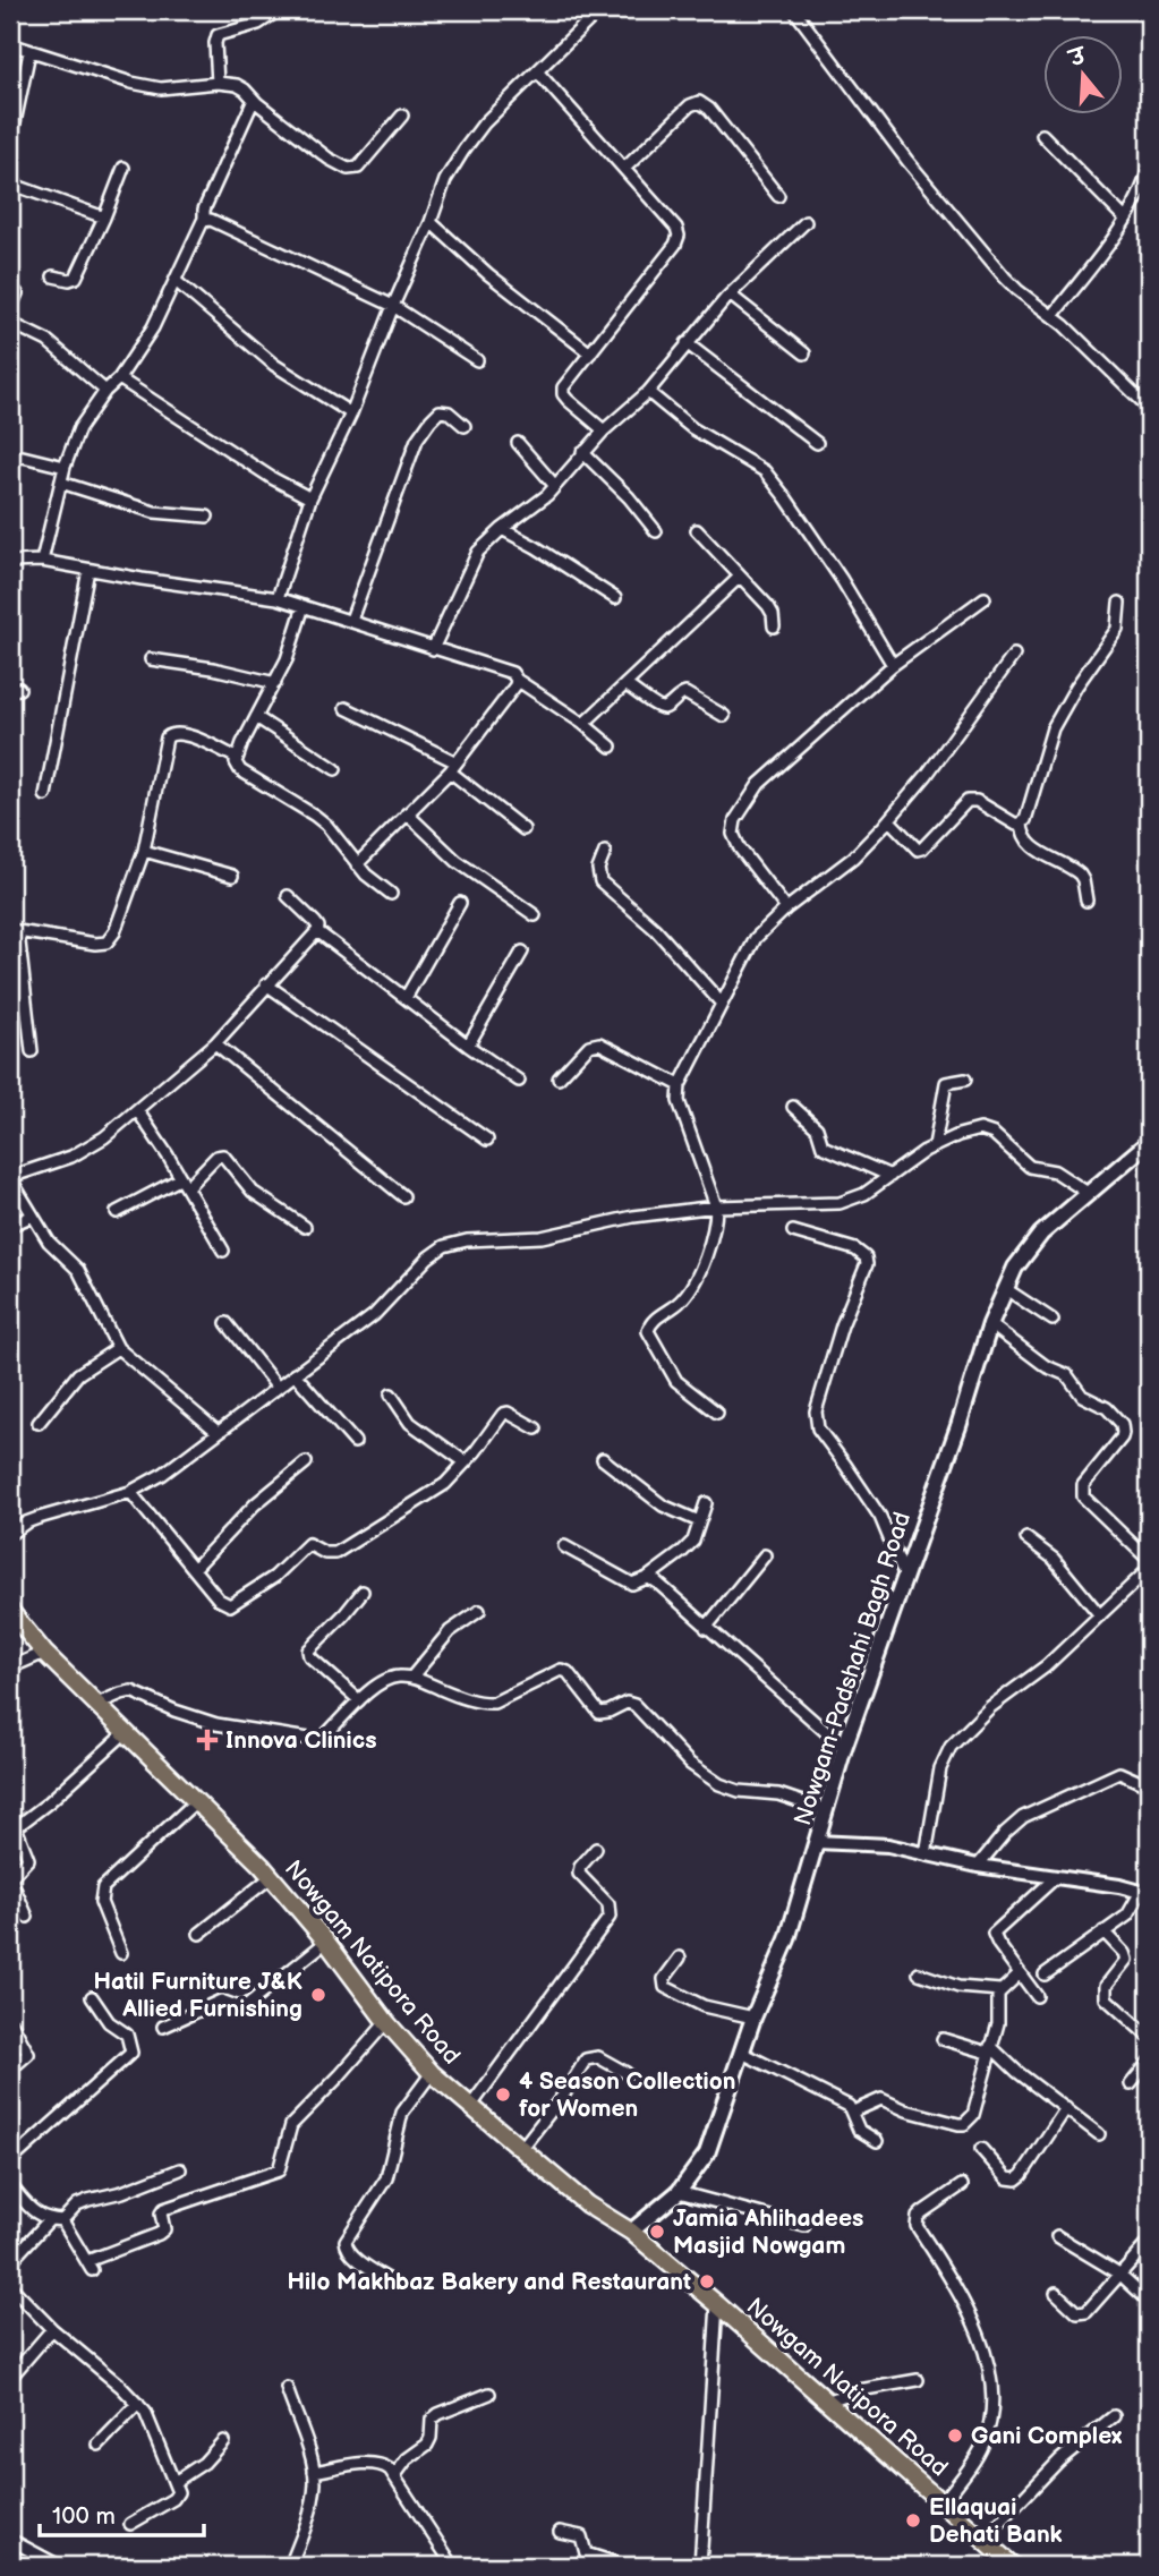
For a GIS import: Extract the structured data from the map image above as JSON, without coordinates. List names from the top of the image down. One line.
{"streets":{"main road":["Nowgam-Padshahi Bagh Road","Nowgam Natipora Road"]},"crossings":[["Nowgam-Padshahi Bagh Road","Nowgam Natipora Road"]],"places":{"health":["Innova Clinics"],"other":["Hatil Furniture J&K Allied Furnishing","4 Season Collection for Women","Jamia Ahlihadees Masjid Nowgam","Hilo Makhbaz Bakery and Restaurant","Gani Complex","Ellaquai Dehati Bank"]},"scale_bar":"100 m","north":"top"}
